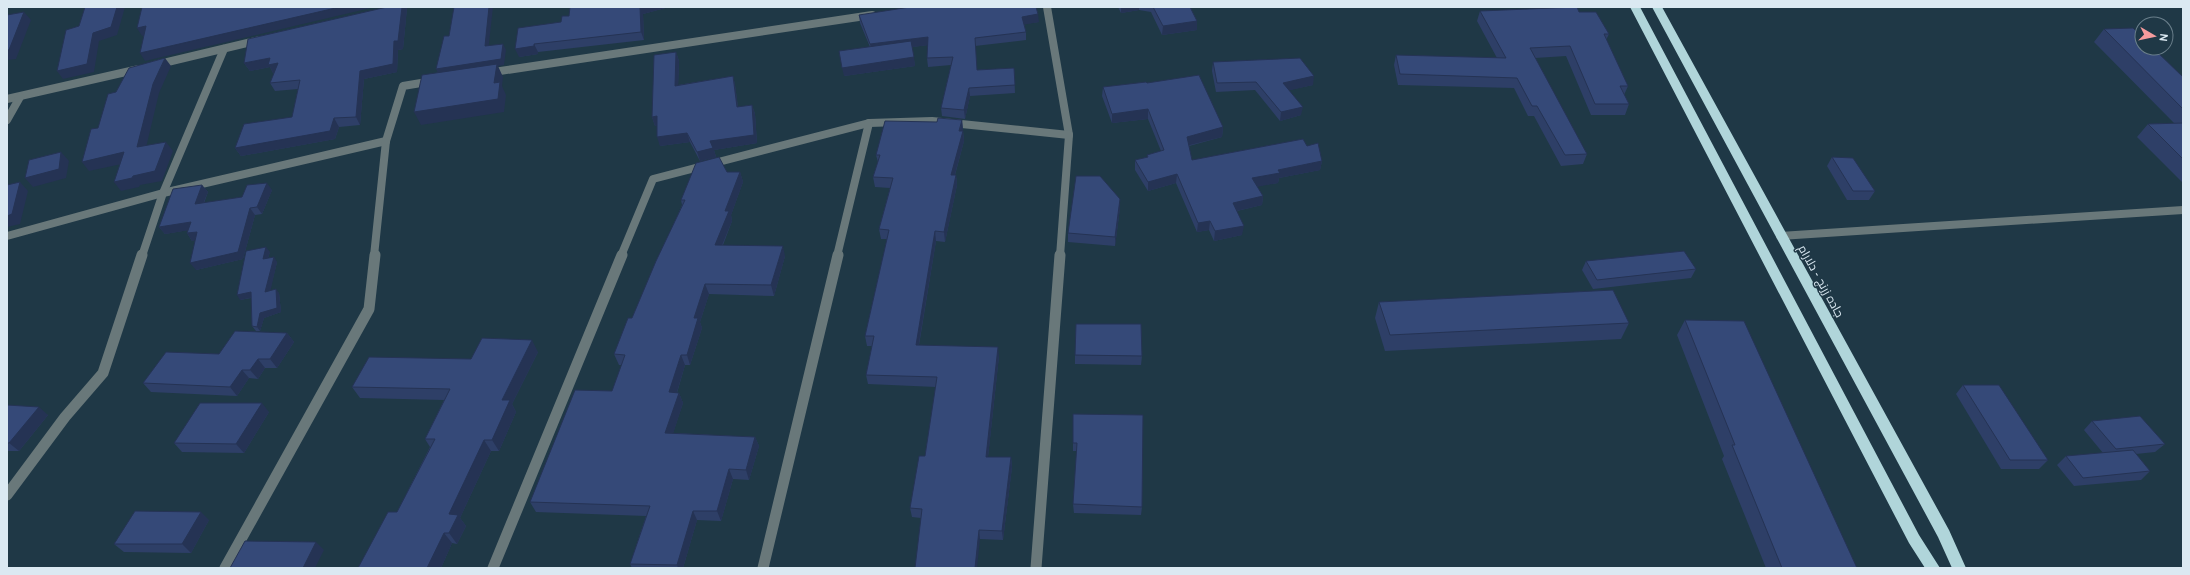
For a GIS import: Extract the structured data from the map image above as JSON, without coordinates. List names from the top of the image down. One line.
{"streets":{"highway":["جاده زرنج - دلارام"]},"north":"right"}
